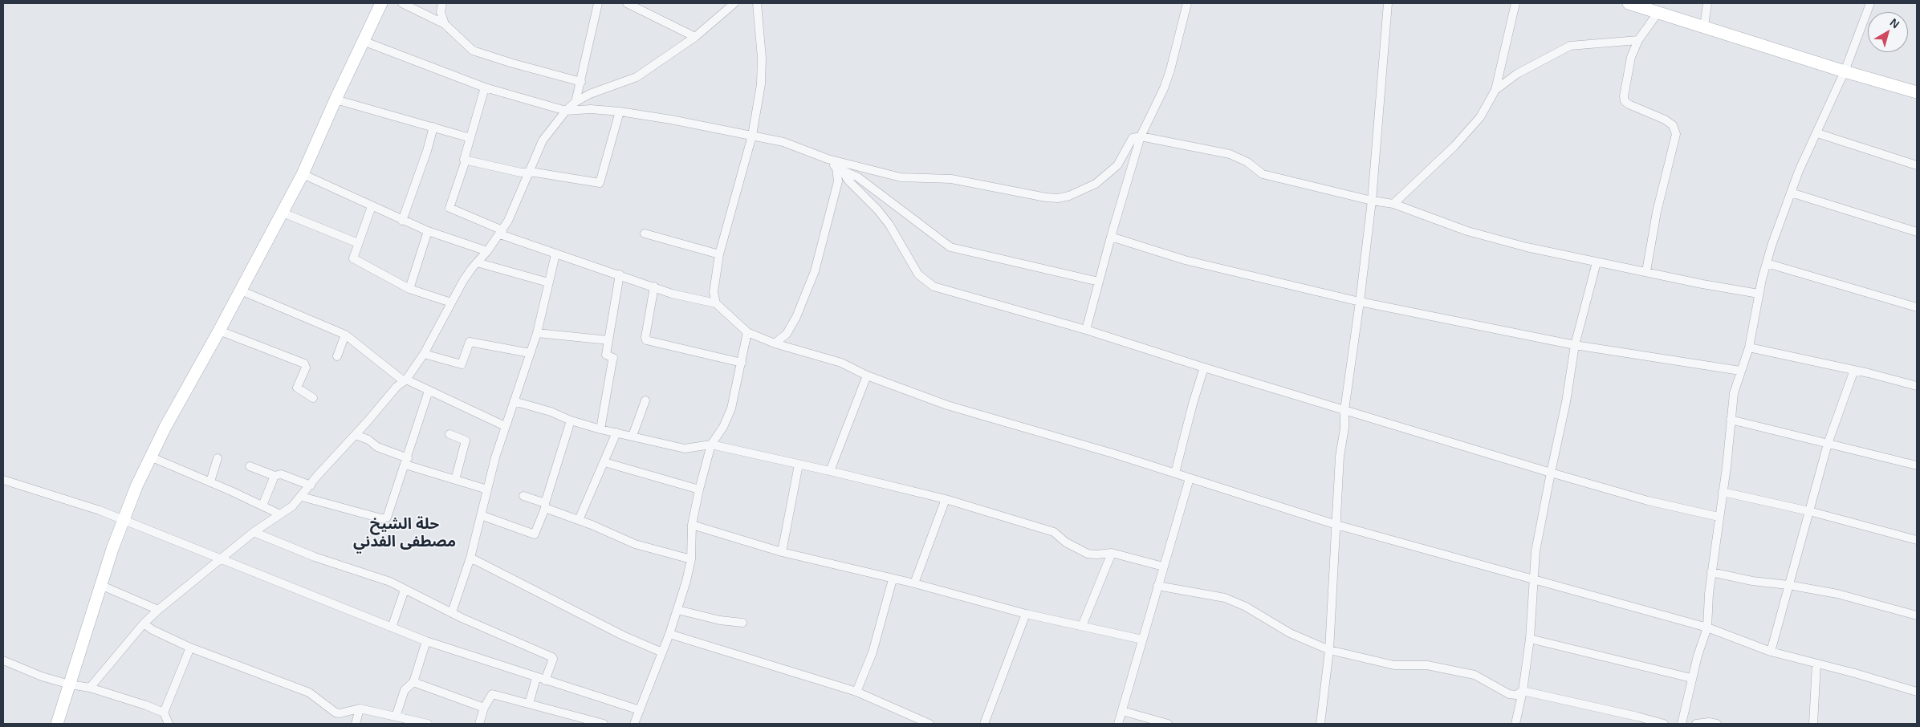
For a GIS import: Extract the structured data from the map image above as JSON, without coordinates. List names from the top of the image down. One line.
{"districts":["حلة الشيخ مصطفى الفدني"],"north":"top right"}
